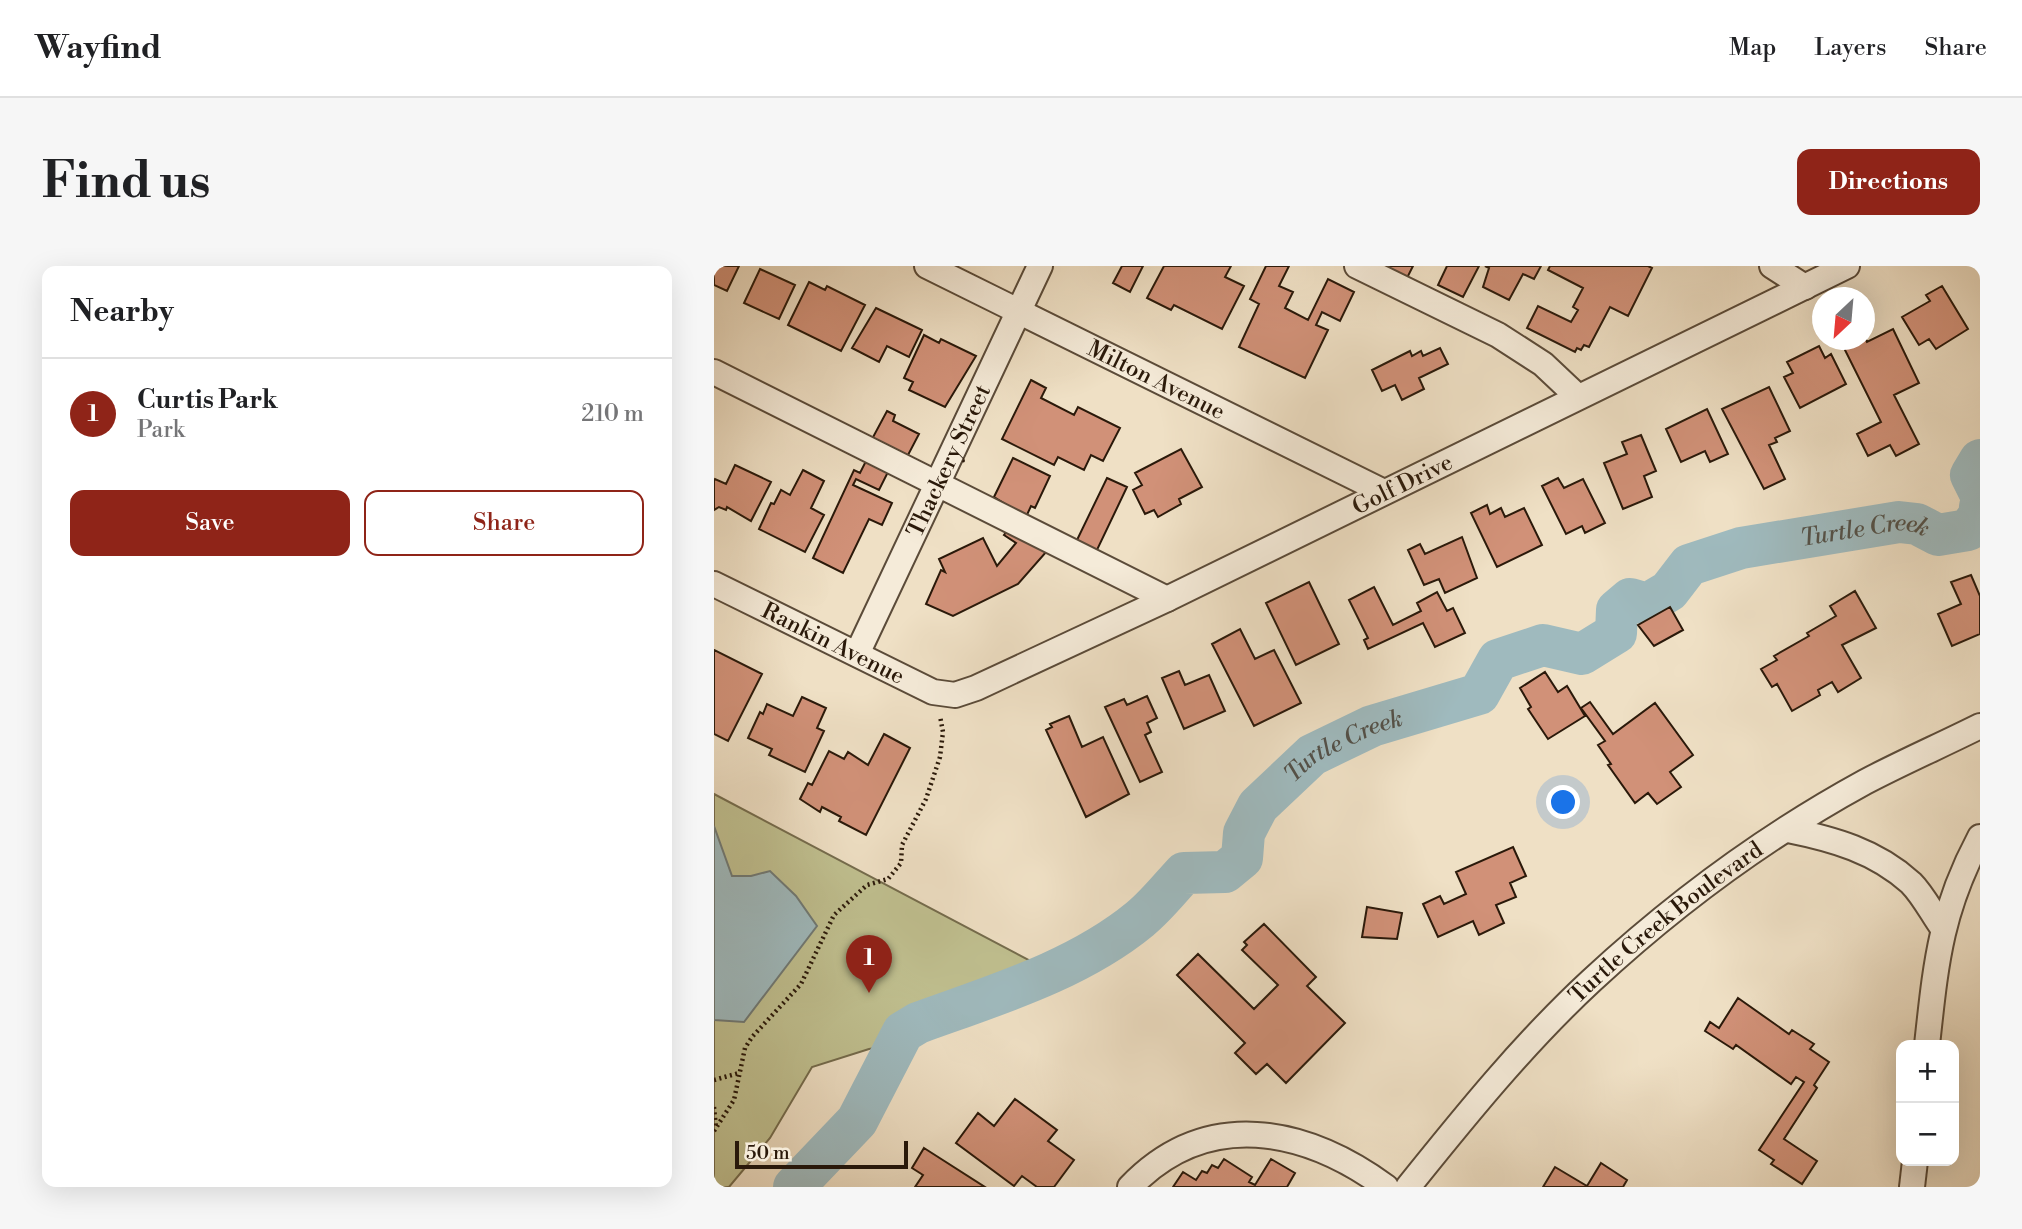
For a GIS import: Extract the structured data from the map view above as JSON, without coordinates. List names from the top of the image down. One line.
{"streets":{"street":["Milton Avenue","Thackery Street","Golf Drive","Rankin Avenue","Turtle Creek Boulevard"]},"crossings":[["Milton Avenue","Thackery Street"],["Milton Avenue","Golf Drive"],["Thackery Street","Rankin Avenue"],["Golf Drive","Rankin Avenue"]],"water":["Turtle Creek"],"scale_bar":"50 m","north":"bottom left","page":{"header":"Wayfind","nav":["Map","Layers","Share"],"buttons":["Directions",["Save","Share"]],"title":"Find us","heading":"Nearby","list":[{"mark":"1","name":"Curtis Park","note":"Park","value":"210 m"}],"pins":"1","map_buttons":["+","−"],"scale":"50 m"}}
